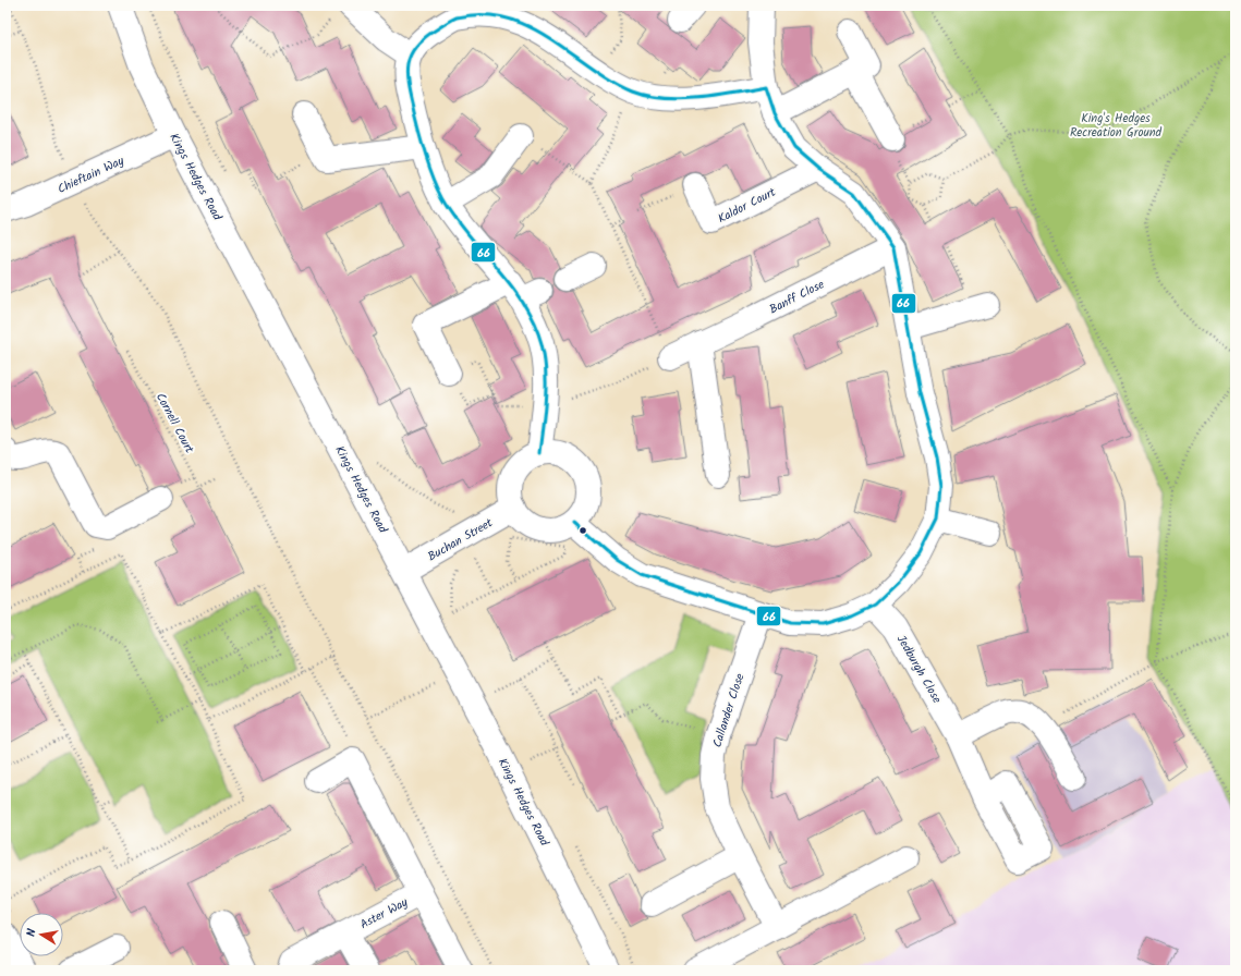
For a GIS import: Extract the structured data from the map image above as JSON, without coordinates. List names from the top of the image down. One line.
{"streets":{"street":["Chieftain Way","Kings Hedges Road","Kaldor Court","Banff Close","Buchan Street","Jedburgh Close","Callander Close","Aster Way"],"path":["Cornell Court"]},"crossings":[["Chieftain Way","Kings Hedges Road"],["Kings Hedges Road","Buchan Street"]],"parks":["King's Hedges Recreation Ground"],"lines":["transit line 66"],"north":"left"}
